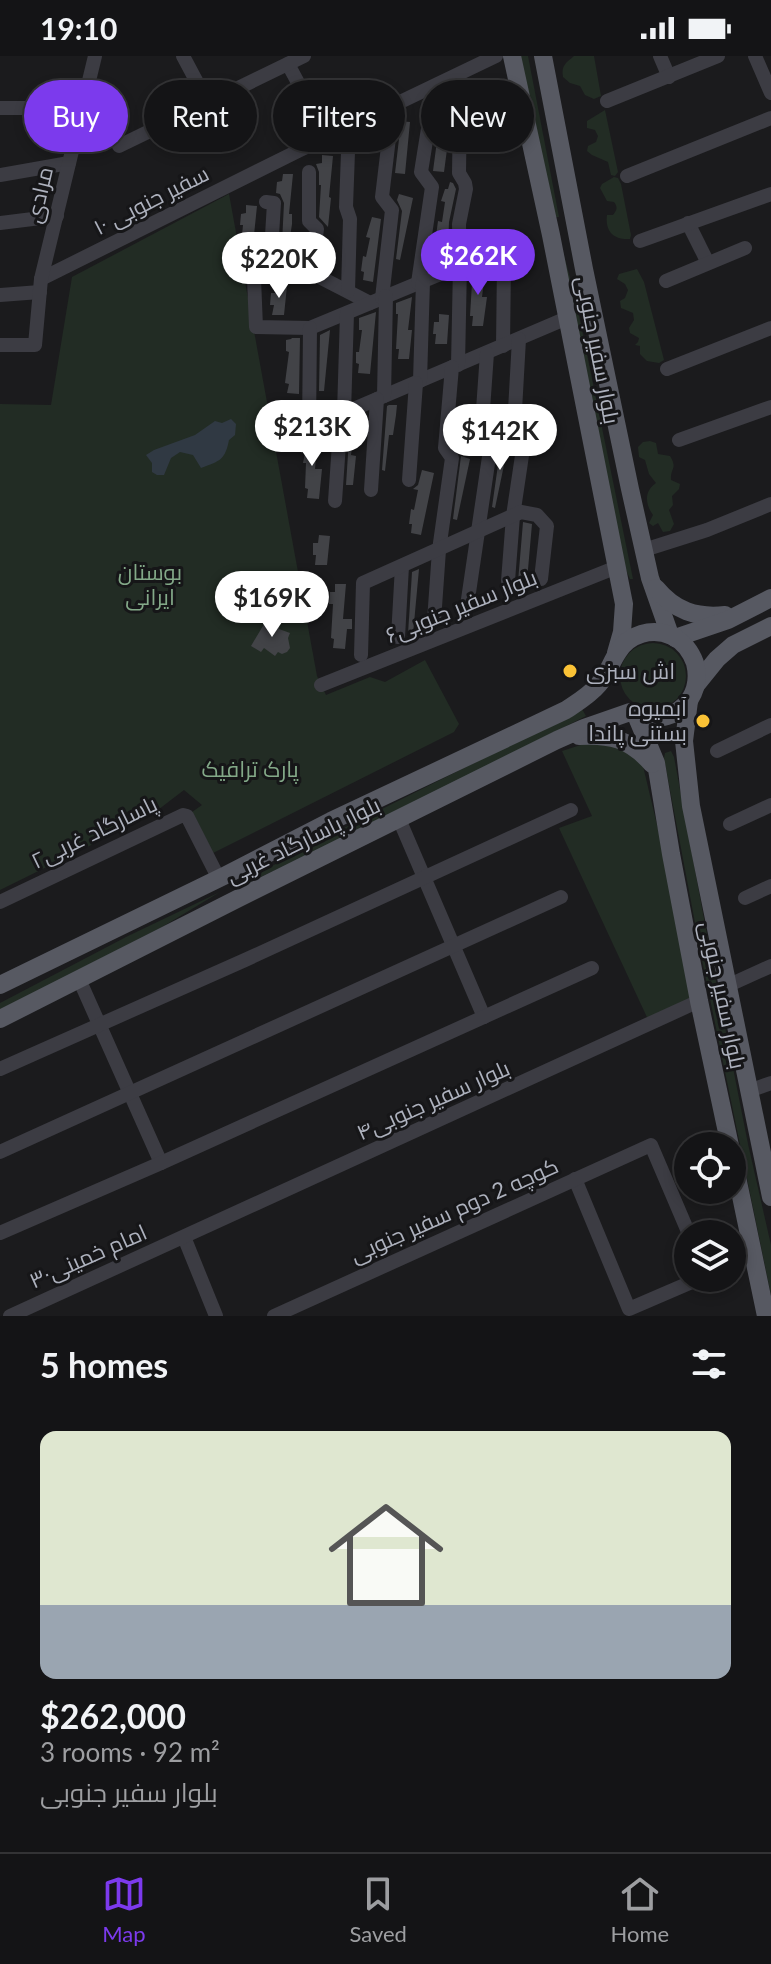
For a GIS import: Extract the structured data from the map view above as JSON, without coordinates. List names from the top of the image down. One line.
{"streets":{"main road":["بلوار سفیر جنوبی","بلوار پاسارگاد غربی"],"street":["مرادی","سفیر جنوبی ۱۰","بلوار سفیر جنوبی۶","پاسارگاد غربی۲","بلوار سفیر جنوبی۴","کوچه 2 دوم سفیر جنوبی","امام خمینی۳۰"]},"crossings":[["مرادی","سفیر جنوبی ۱۰"],["بلوار سفیر جنوبی","بلوار سفیر جنوبی۶"],["بلوار سفیر جنوبی","بلوار پاسارگاد غربی"],["بلوار سفیر جنوبی","بلوار سفیر جنوبی۴"],["پاسارگاد غربی۲","بلوار پاسارگاد غربی"],["بلوار سفیر جنوبی۴","امام خمینی۳۰"]],"parks":["بوستان ایرانی","پارک ترافیک"],"places":["اش سبزی","آبمیوه بستنی پاندا"],"page":{"status":"19:10","chip":["Buy","Rent","Filters","New"],"price":["$262K","$220K","$213K","$142K","$169K"],"heading":"5 homes","list":[{"name":"$262,000","note":"3 rooms · 92 m² · بلوار سفیر جنوبی"}],"tabs":["Map","Saved","Home"]}}
